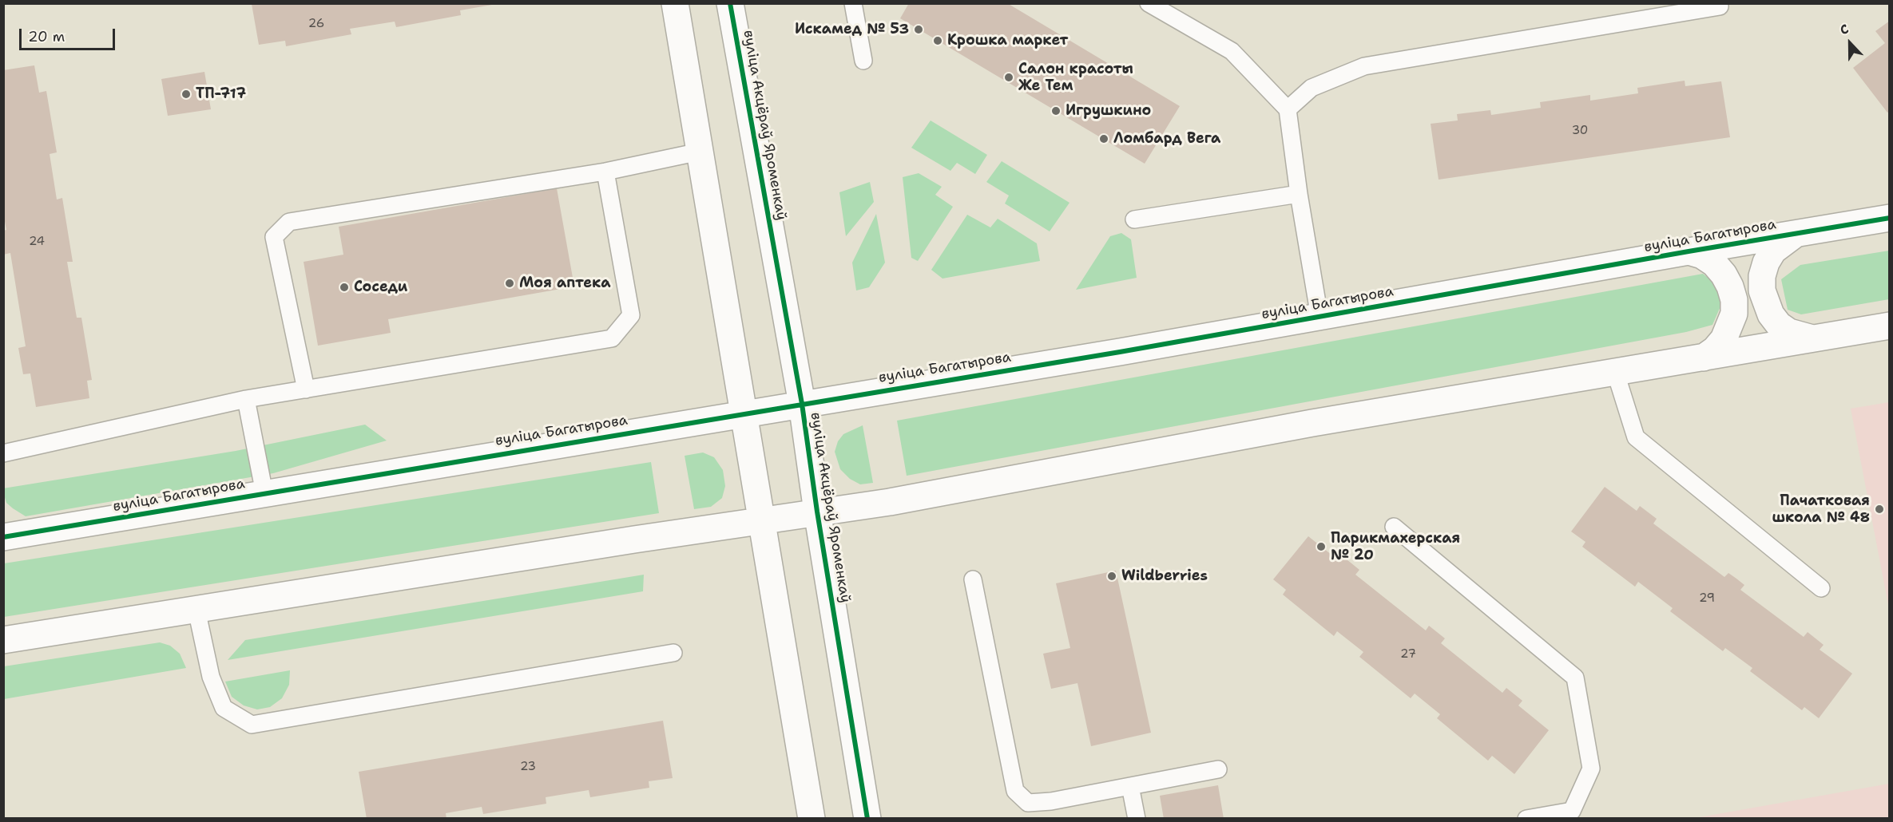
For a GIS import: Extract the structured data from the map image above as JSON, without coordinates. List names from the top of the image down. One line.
{"streets":{"street":["вуліца Акцёраў Яроменкаў","вуліца Багатырова"]},"crossings":[["вуліца Акцёраў Яроменкаў","вуліца Багатырова"]],"places":["Искамед № 53","Крошка маркет","Салон красоты Же Тем","ТП-717","Игрушкино","Ломбард Вега","Моя аптека","Соседи","Пачатковая школа № 48","Парикмахерская № 20","Wildberries"],"house_numbers":["26","30","24","29","27","23"],"scale_bar":"20 m","north":"top"}
